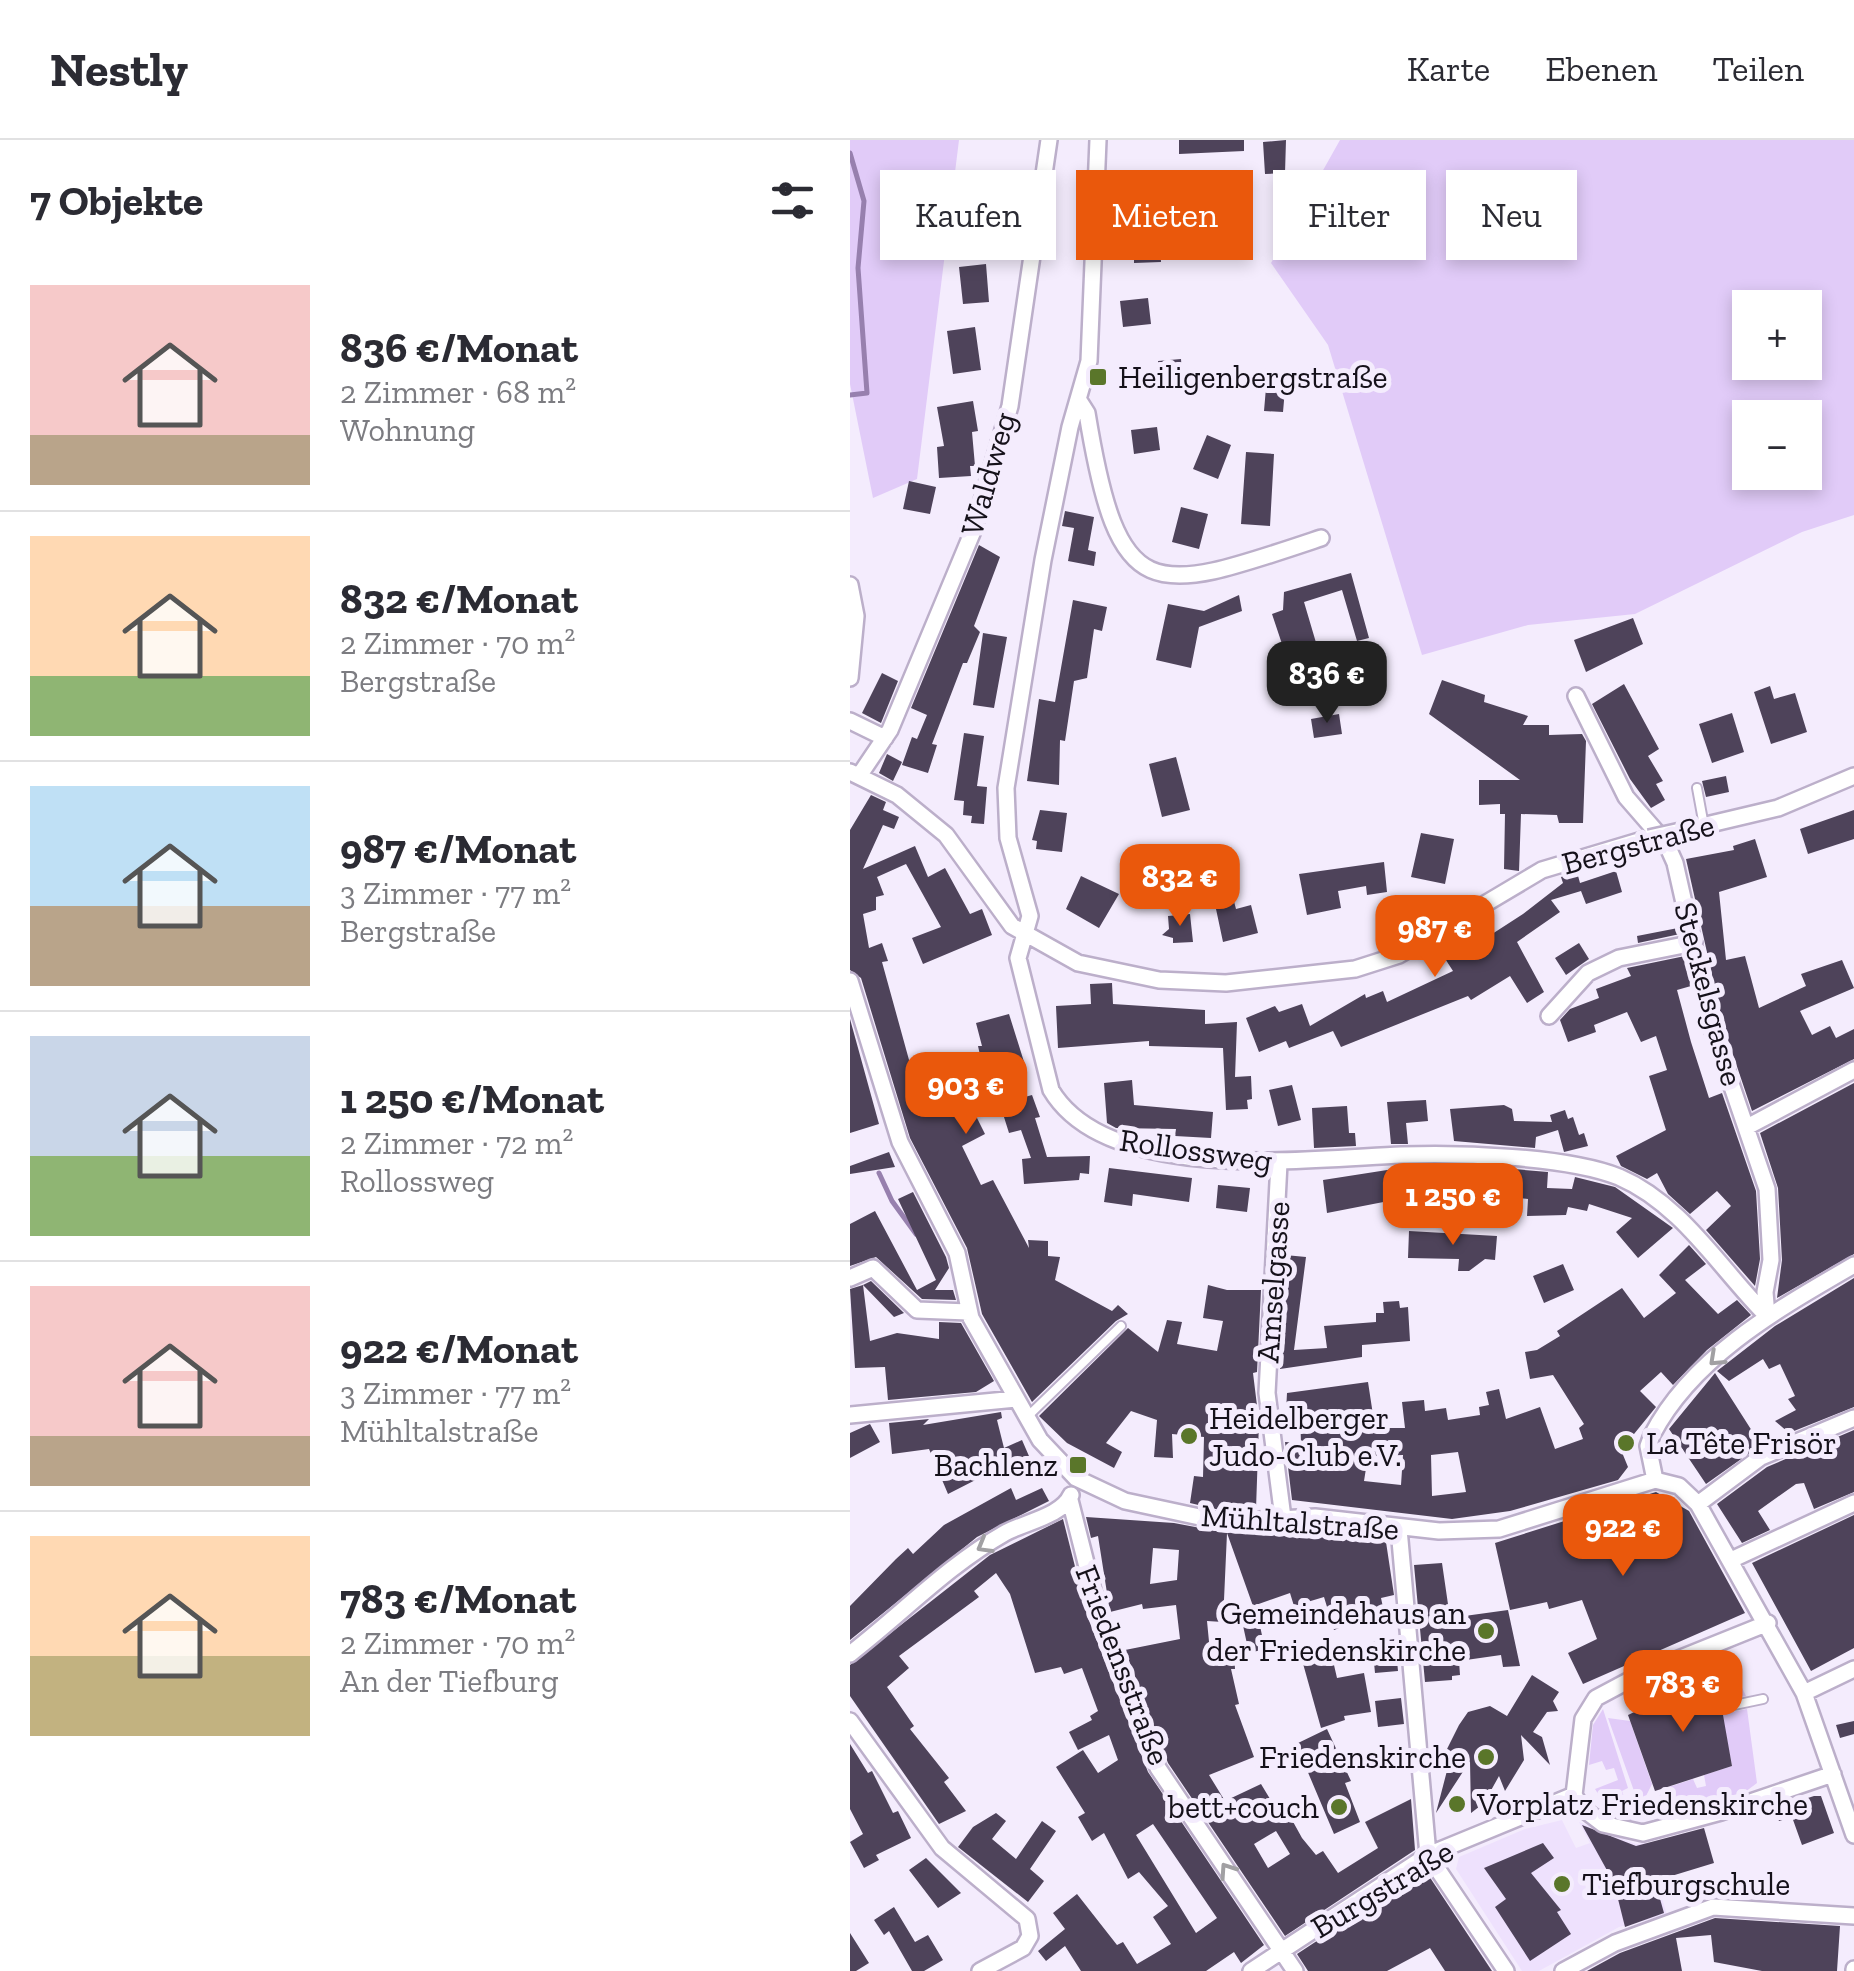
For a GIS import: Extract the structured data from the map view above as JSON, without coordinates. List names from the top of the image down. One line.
{"streets":{"street":["Waldweg","Bergstraße","Steckelsgasse","Rollossweg","Amselgasse","Mühltalstraße","Friedensstraße","Burgstraße"]},"crossings":[["Waldweg","Bergstraße"],["Bergstraße","Rollossweg"],["Steckelsgasse","Rollossweg"],["Rollossweg","Amselgasse"],["Amselgasse","Mühltalstraße"],["Friedensstraße","Burgstraße"]],"one_way":["Friedensstraße"],"places":{"transit":["Heiligenbergstraße","Bachlenz"],"other":["Heidelberger Judo-Club e.V.","La Tête Frisör","Gemeindehaus an der Friedenskirche","Friedenskirche","Vorplatz Friedenskirche","bett+couch","Tiefburgschule"]},"page":{"header":"Nestly","nav":["Karte","Ebenen","Teilen"],"heading":"7 Objekte","chip":["Kaufen","Mieten","Filter","Neu"],"list":[{"name":"836 €/Monat","note":"2 Zimmer · 68 m² · Wohnung"},{"name":"832 €/Monat","note":"2 Zimmer · 70 m² · Bergstraße"},{"name":"987 €/Monat","note":"3 Zimmer · 77 m² · Bergstraße"},{"name":"1 250 €/Monat","note":"2 Zimmer · 72 m² · Rollossweg"},{"name":"922 €/Monat","note":"3 Zimmer · 77 m² · Mühltalstraße"},{"name":"783 €/Monat","note":"2 Zimmer · 70 m² · An der Tiefburg"}],"map_buttons":["+","−"],"price":["836 €","832 €","987 €","903 €","1 250 €","922 €","783 €"]}}
